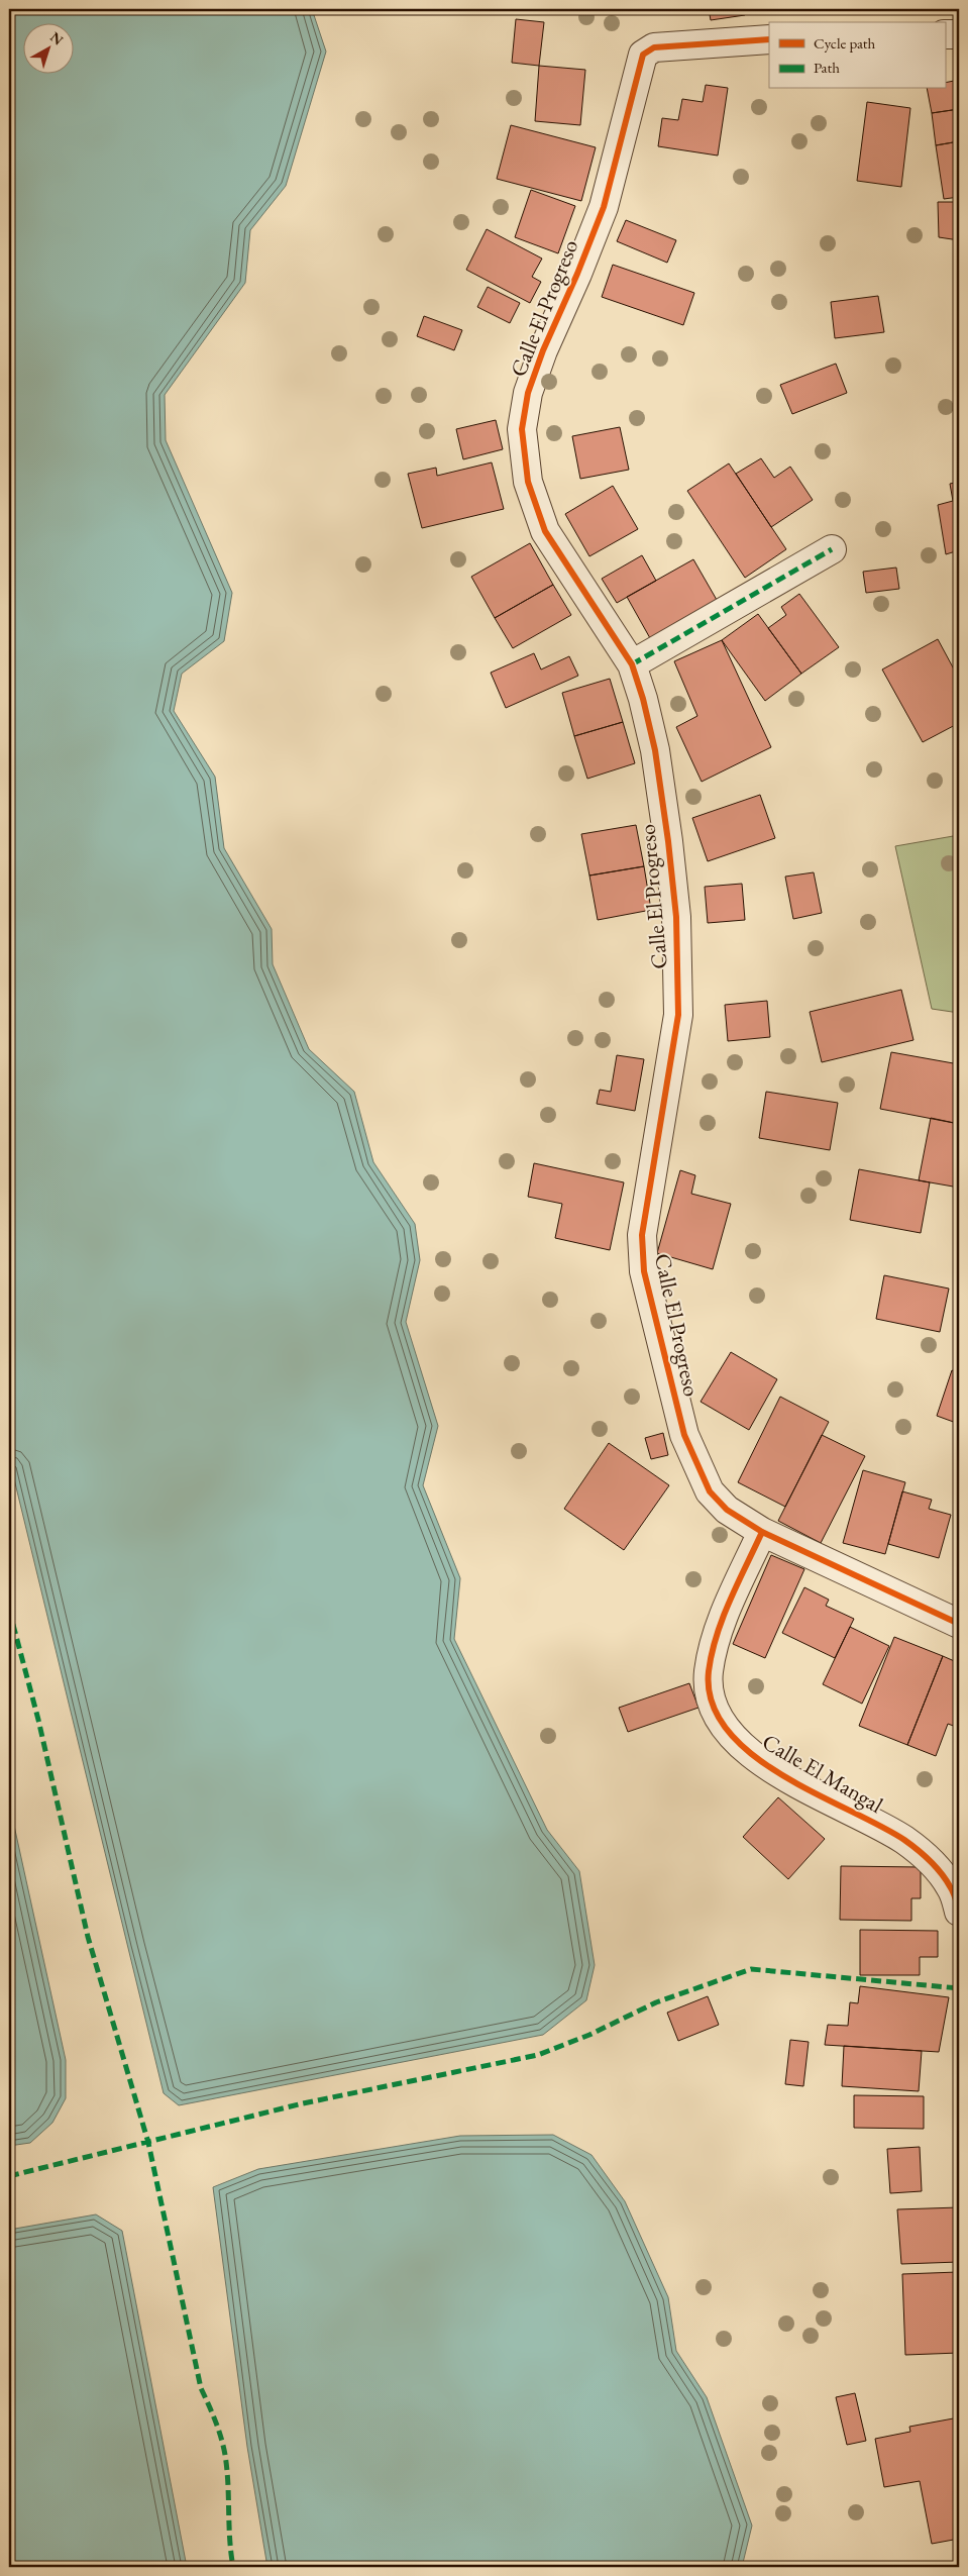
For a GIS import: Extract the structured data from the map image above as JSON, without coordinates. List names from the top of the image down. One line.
{"streets":{"street":["Calle El Progreso","Calle El Mangal"]},"crossings":[["Calle El Progreso","Calle El Mangal"]],"legend":["Cycle path","Path"],"north":"top right"}
